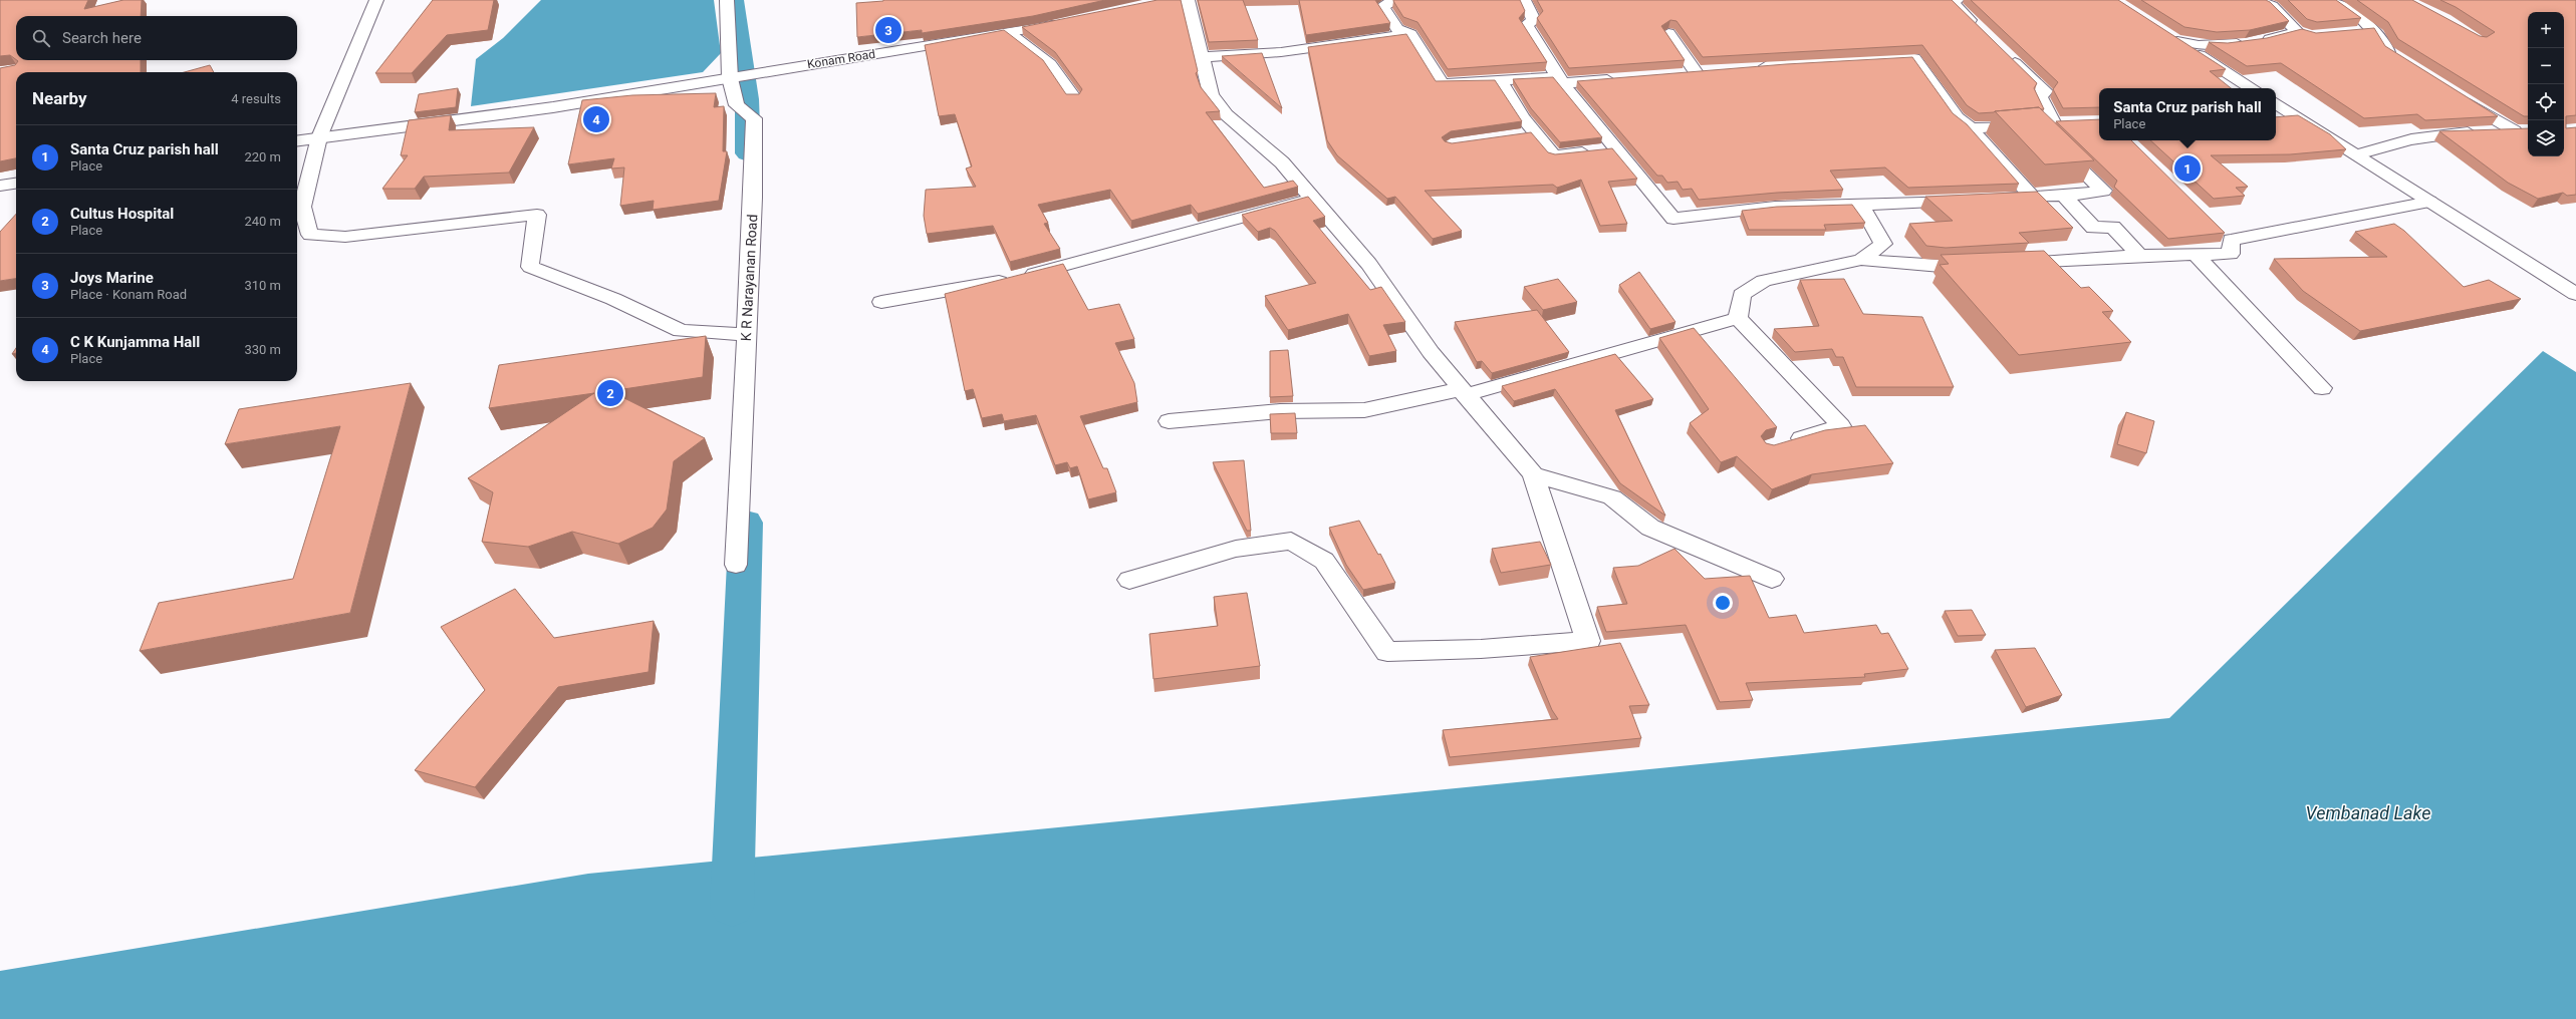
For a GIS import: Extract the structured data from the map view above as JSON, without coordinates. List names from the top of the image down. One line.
{"streets":{"street":["Konam Road","K R Narayanan Road"]},"crossings":[["Konam Road","K R Narayanan Road"]],"water":["Vembanad Lake"],"page":{"map_buttons":["+","−"],"pins":["3","4","1","2"],"search":"Search here","heading":["Nearby","4 results"],"popup":["Santa Cruz parish hall","Place"],"list":[{"mark":"1","name":"Santa Cruz parish hall","note":"Place","value":"220 m"},{"mark":"2","name":"Cultus Hospital","note":"Place","value":"240 m"},{"mark":"3","name":"Joys Marine","note":"Place · Konam Road","value":"310 m"},{"mark":"4","name":"C K Kunjamma Hall","note":"Place","value":"330 m"}]}}
